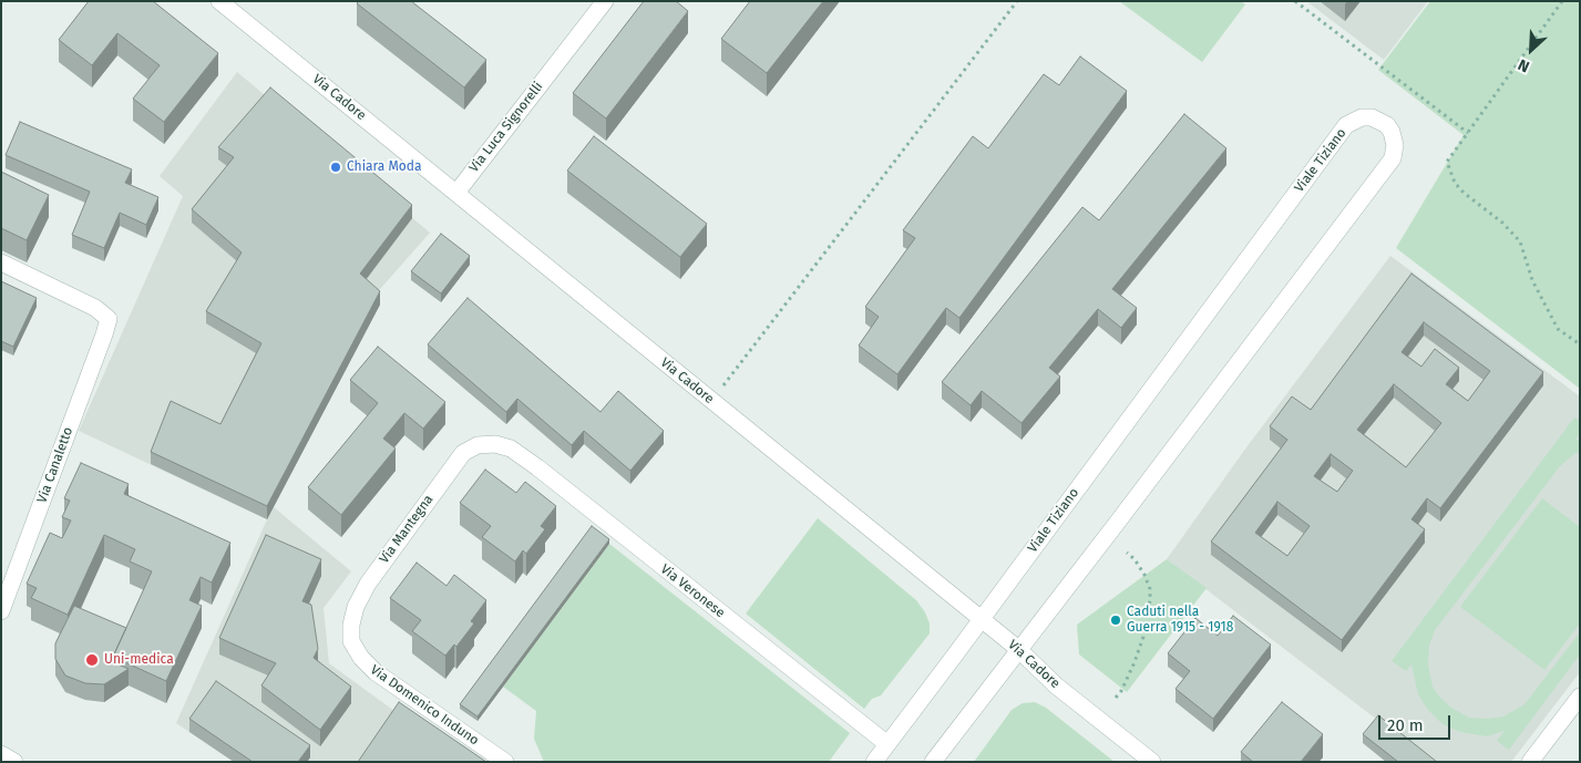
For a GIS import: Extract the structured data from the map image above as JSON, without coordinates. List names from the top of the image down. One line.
{"streets":{"street":["Via Cadore","Via Luca Signorelli","Viale Tiziano","Via Canaletto","Via Mantegna","Via Veronese","Via Domenico Induno"]},"crossings":[["Via Cadore","Via Luca Signorelli"],["Via Cadore","Viale Tiziano"],["Viale Tiziano","Via Veronese"],["Via Mantegna","Via Veronese"],["Via Mantegna","Via Domenico Induno"]],"places":["Chiara Moda","Caduti nella Guerra 1915 - 1918","Uni-medica"],"scale_bar":"20 m","north":"bottom left"}
